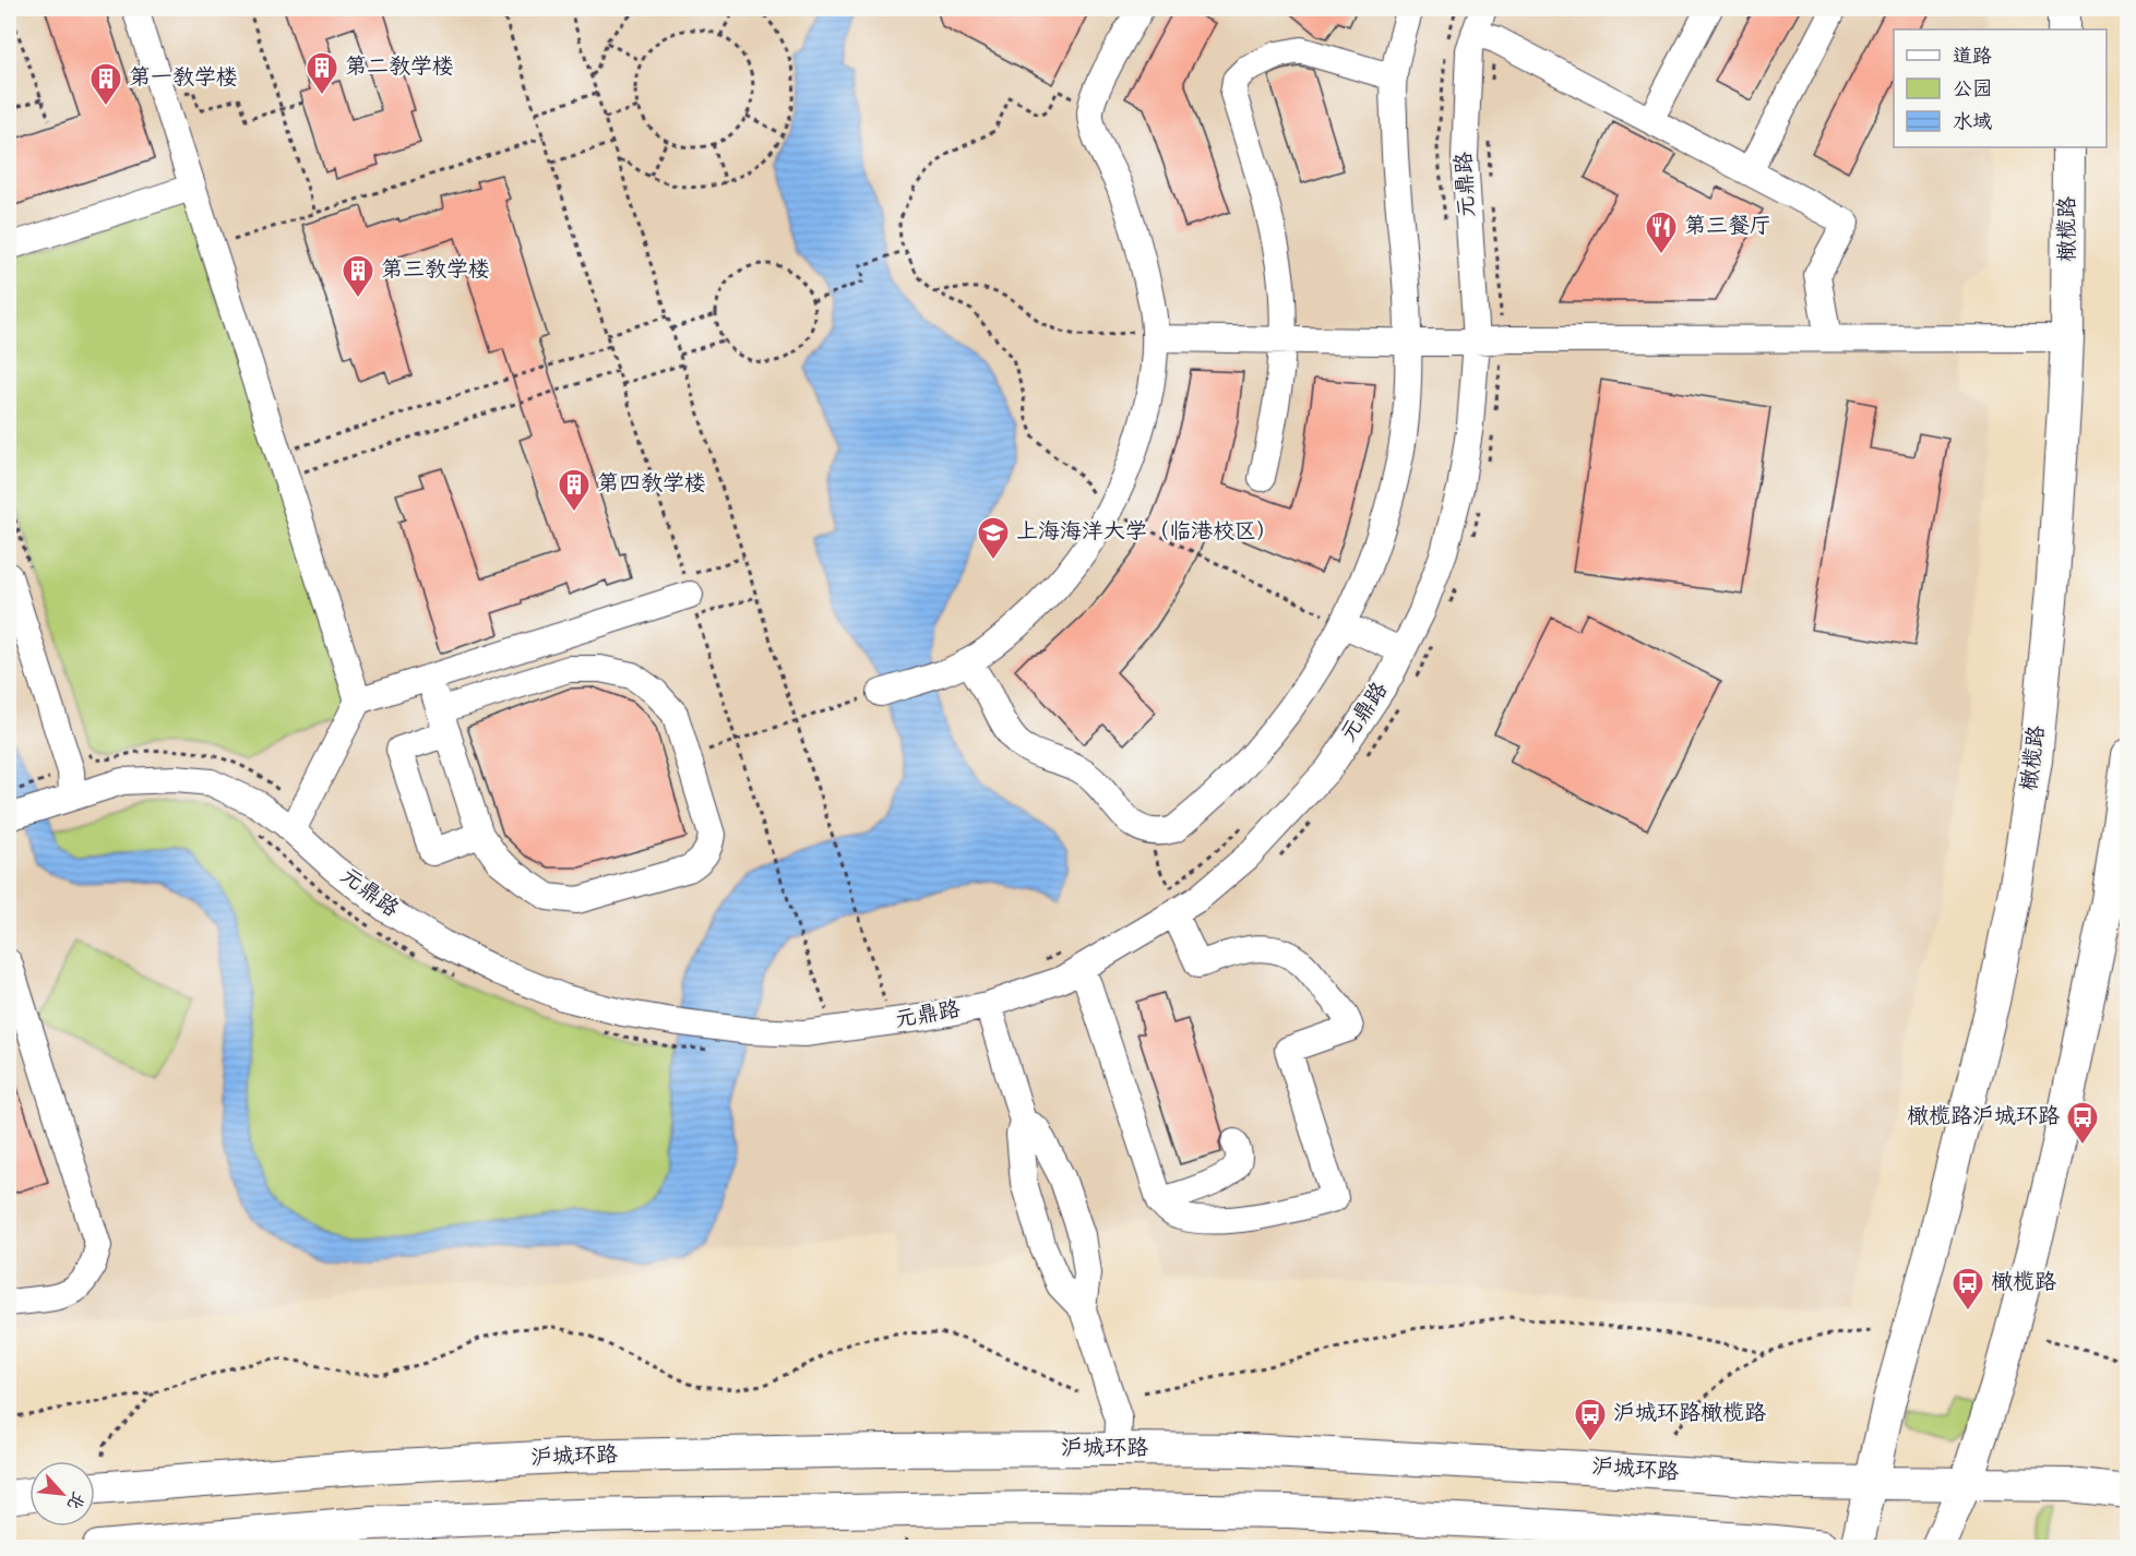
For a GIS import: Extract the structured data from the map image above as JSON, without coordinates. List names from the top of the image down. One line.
{"streets":{"main road":["橄榄路","沪城环路"],"street":["元鼎路"]},"crossings":[["橄榄路","沪城环路"]],"places":{"building":["第二教学楼","第一教学楼","第三教学楼","第四教学楼"],"restaurant":["第三餐厅"],"school or university":["上海海洋大学（临港校区）"],"bus stop":["橄榄路沪城环路","橄榄路","沪城环路橄榄路"]},"legend":["道路","公园","水域"],"north":"bottom right"}
